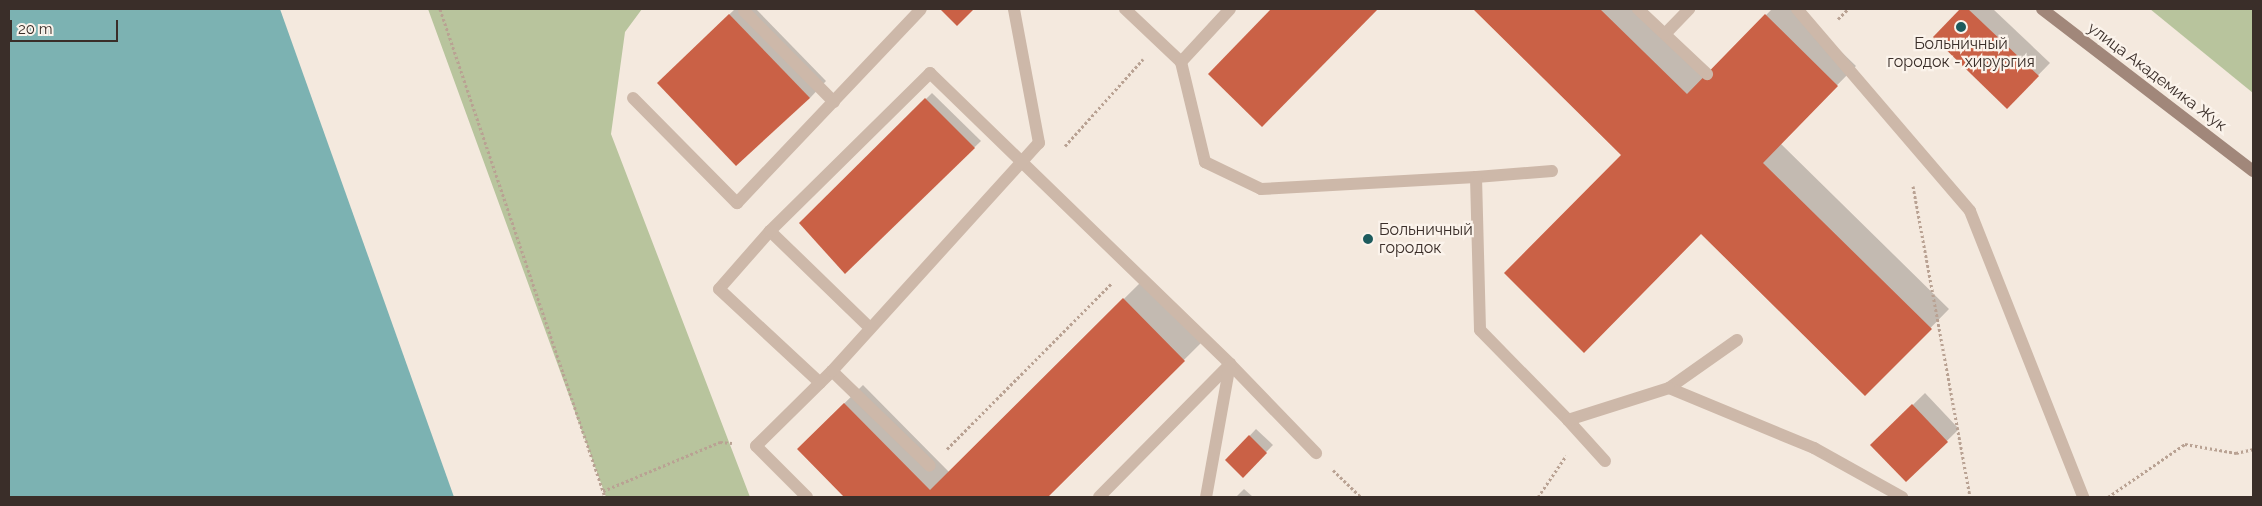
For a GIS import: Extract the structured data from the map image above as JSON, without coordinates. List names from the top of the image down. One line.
{"streets":{"main road":["улица Академика Жук"]},"places":["Больничный городок - хирургия","Больничный городок"],"scale_bar":"20 m"}
